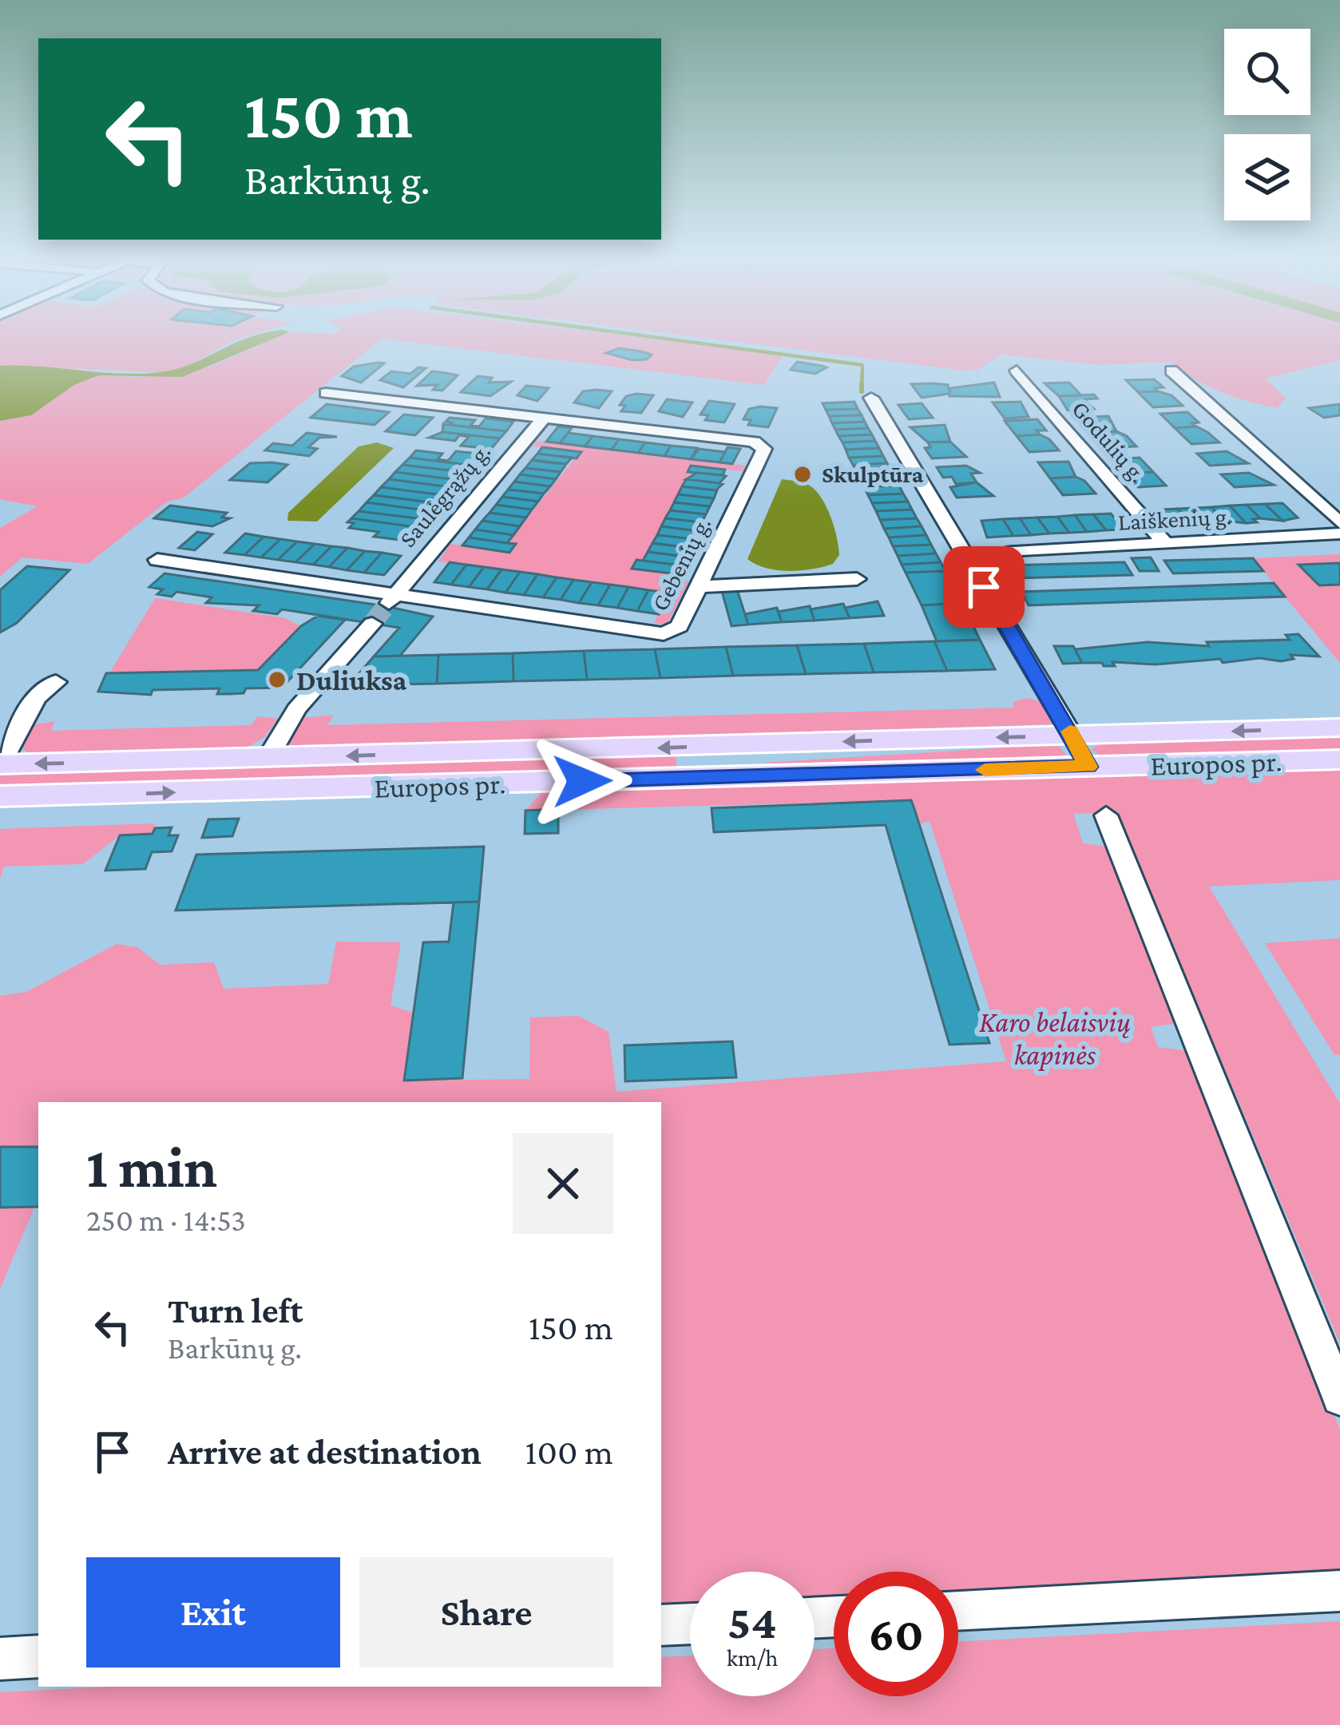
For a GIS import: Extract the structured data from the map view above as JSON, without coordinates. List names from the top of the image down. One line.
{"streets":{"main road":["Europos pr."],"street":["Godulių g.","Saulėgrąžų g.","Laiškenių g.","Gebenių g."]},"crossings":[["Godulių g.","Laiškenių g."],["Saulėgrąžų g.","Gebenių g."]],"parks":["Karo belaisvių kapinės"],"places":["Skulptūra","Duliuksa"],"page":{"turn":["150 m","Barkūnų g."],"heading":["1 min","250 m · 14:53"],"list":[{"name":"Turn left","note":"Barkūnų g.","value":"150 m"},{"name":"Arrive at destination","value":"100 m"}],"buttons":["Exit","Share"],"speed":"54 km/h","limit":"60"}}
